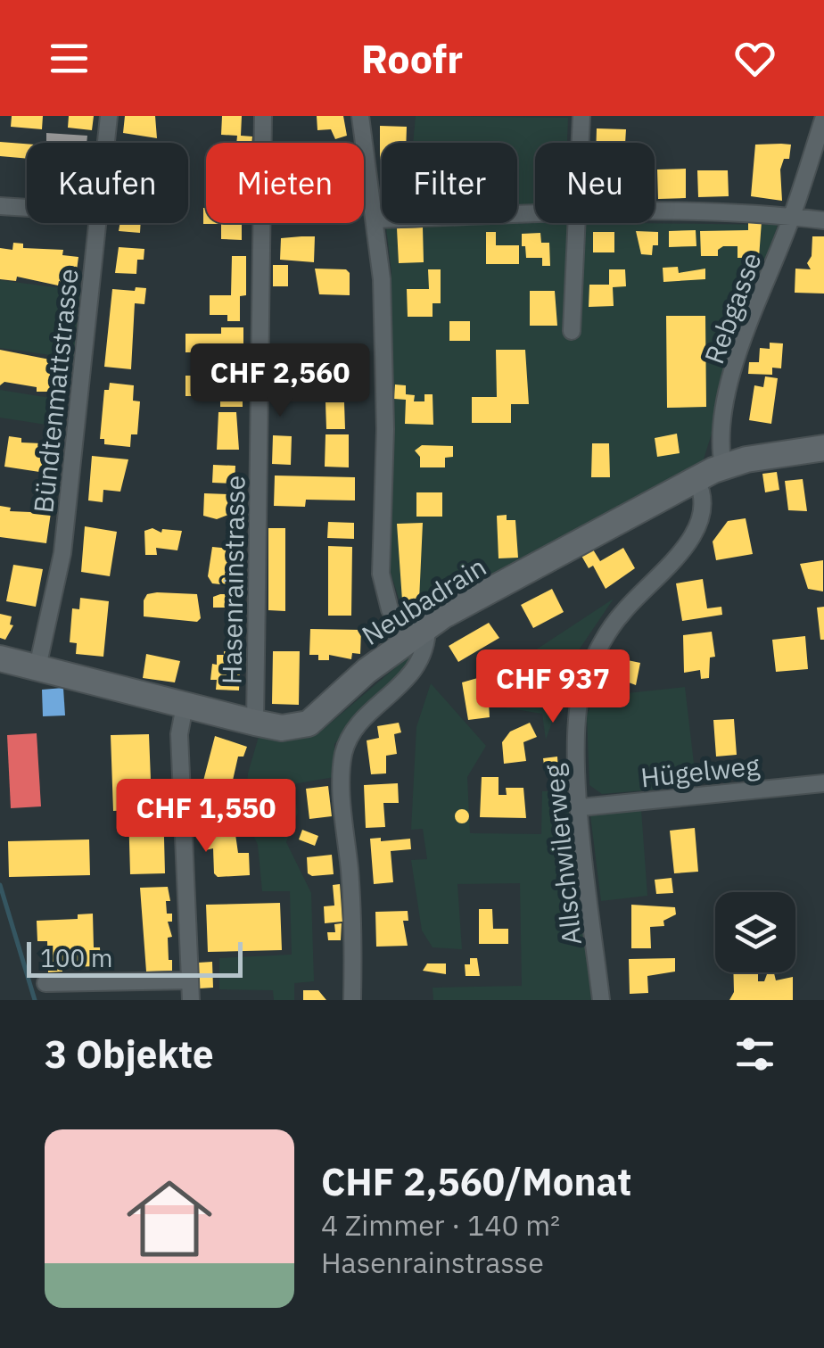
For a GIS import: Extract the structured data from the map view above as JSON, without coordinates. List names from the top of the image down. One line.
{"streets":{"street":["Rebgasse","Bündtenmattstrasse","Hasenrainstrasse","Neubadrain","Hügelweg","Allschwilerweg"]},"crossings":[["Rebgasse","Neubadrain"],["Bündtenmattstrasse","Neubadrain"],["Hasenrainstrasse","Neubadrain"],["Neubadrain","Allschwilerweg"],["Hügelweg","Allschwilerweg"]],"scale_bar":"100 m","page":{"header":"Roofr","chip":["Kaufen","Mieten","Filter","Neu"],"price":["CHF 2,560","CHF 937","CHF 1,550"],"scale":"100 m","heading":"3 Objekte","list":[{"name":"CHF 2,560/Monat","note":"4 Zimmer · 140 m² · Hasenrainstrasse"}]}}
